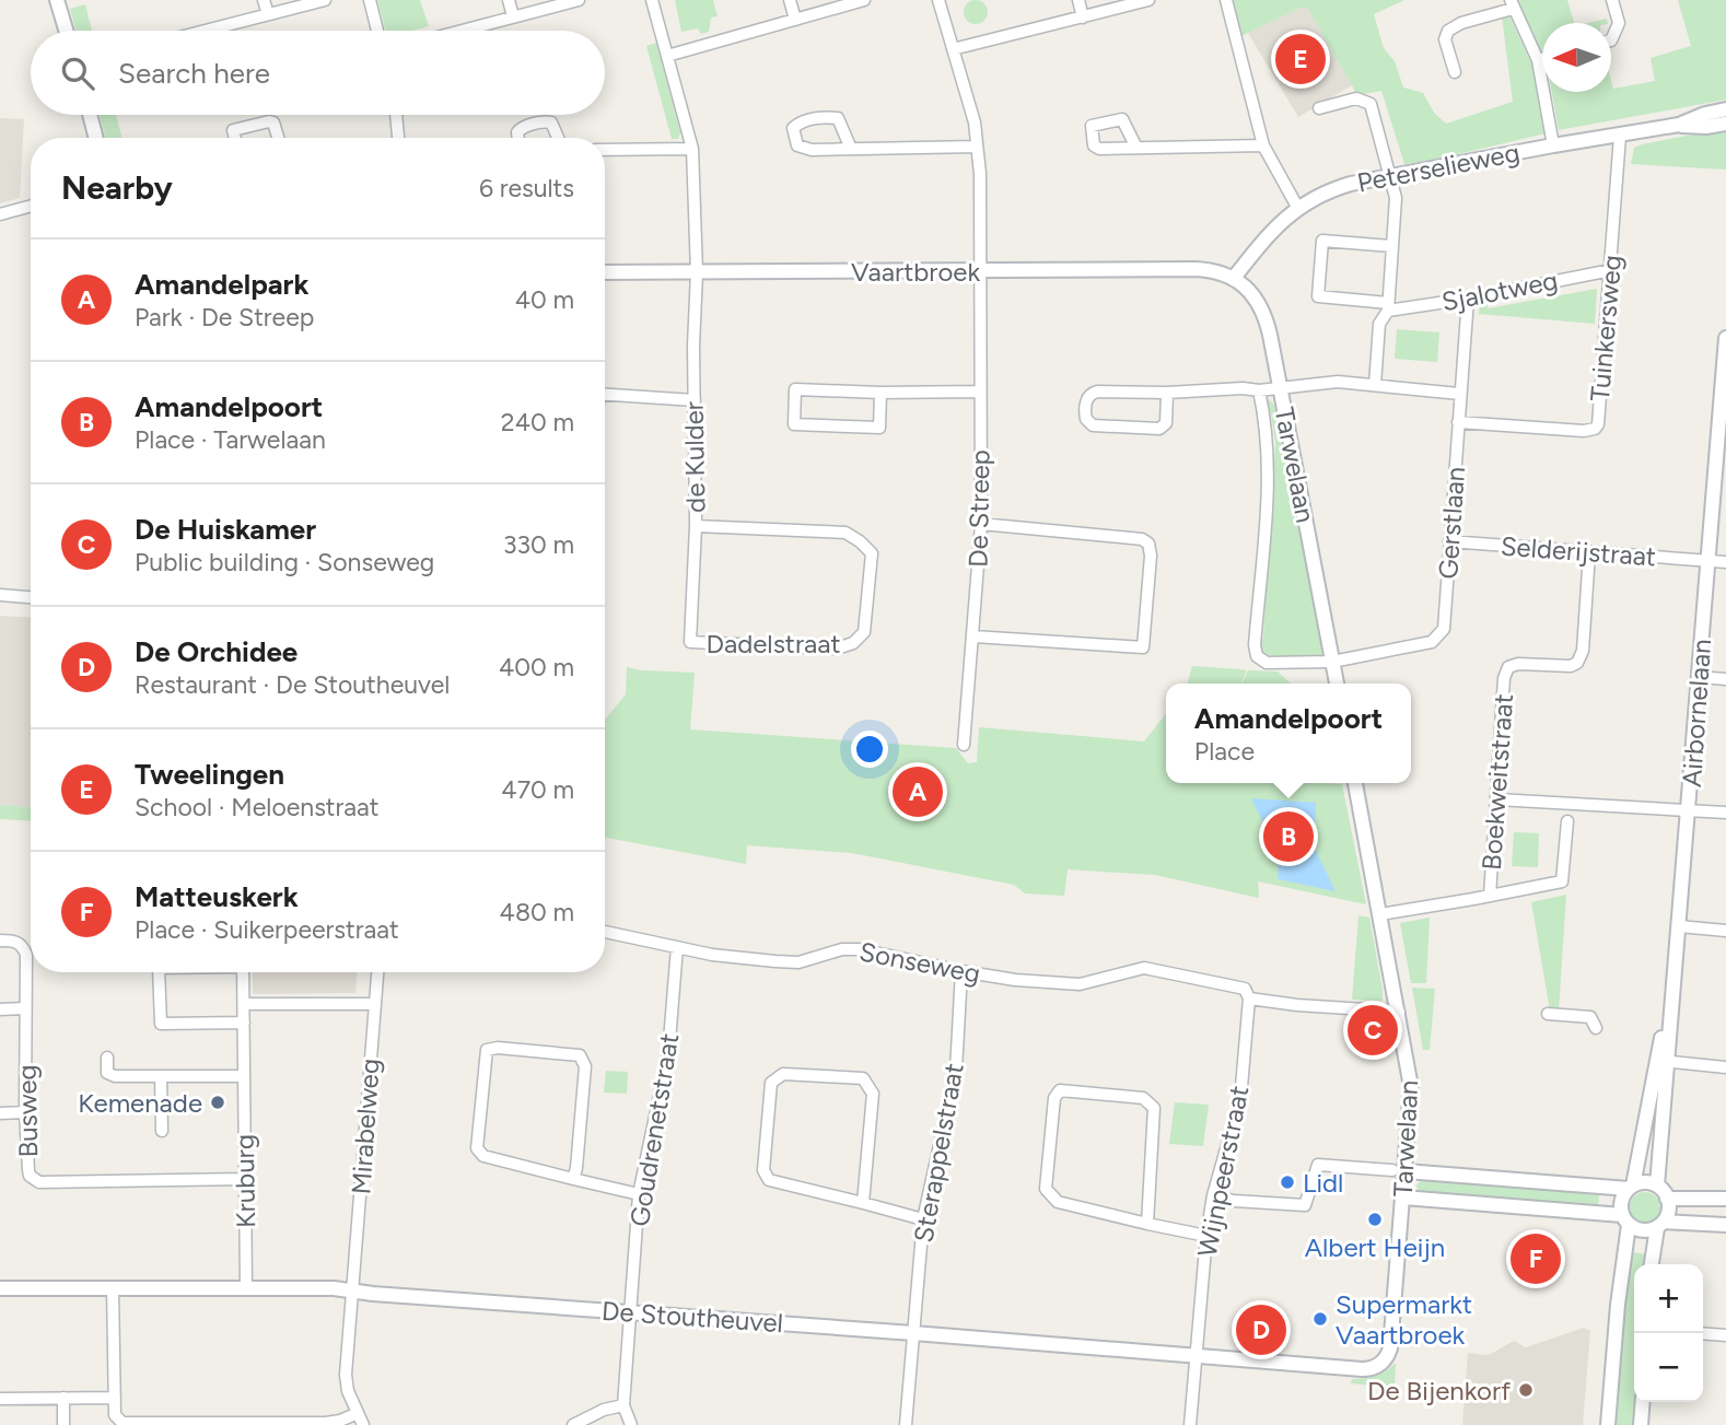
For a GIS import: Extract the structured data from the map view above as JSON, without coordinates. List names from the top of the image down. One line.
{"streets":{"street":["Peterselieweg","Vaartbroek","Sjalotweg","Tuinkersweg","de Kulder","Tarwelaan","De Streep","Gerstlaan","Selderijstraat","Dadelstraat","Airbornelaan","Boekweitstraat","Sonseweg","Busweg","Mirabelweg","Goudrenetstraat","Sterappelstraat","Wijnpeerstraat","Kruburg","De Stoutheuvel"]},"crossings":[["Peterselieweg","Vaartbroek"],["Peterselieweg","Tuinkersweg"],["Peterselieweg","Tarwelaan"],["Vaartbroek","de Kulder"],["Vaartbroek","Tarwelaan"],["Vaartbroek","De Streep"],["Sjalotweg","Tuinkersweg"],["Sjalotweg","Gerstlaan"],["Tuinkersweg","Gerstlaan"],["de Kulder","Dadelstraat"],["Tarwelaan","Gerstlaan"],["Tarwelaan","Boekweitstraat"],["Tarwelaan","Sonseweg"],["Tarwelaan","De Stoutheuvel"],["Gerstlaan","Selderijstraat"],["Selderijstraat","Airbornelaan"],["Selderijstraat","Boekweitstraat"],["Sonseweg","Goudrenetstraat"],["Sonseweg","Sterappelstraat"],["Sonseweg","Wijnpeerstraat"],["Busweg","Kruburg"],["Mirabelweg","De Stoutheuvel"],["Goudrenetstraat","De Stoutheuvel"],["Sterappelstraat","De Stoutheuvel"],["Wijnpeerstraat","De Stoutheuvel"],["Kruburg","De Stoutheuvel"]],"places":["Kemenade","Lidl","Albert Heijn","Supermarkt Vaartbroek","De Bijenkorf"],"north":"left","page":{"pins":["E","A","B","C","F","D"],"search":"Search here","heading":["Nearby","6 results"],"list":[{"mark":"A","name":"Amandelpark","note":"Park · De Streep","value":"40 m"},{"mark":"B","name":"Amandelpoort","note":"Place · Tarwelaan","value":"240 m"},{"mark":"C","name":"De Huiskamer","note":"Public building · Sonseweg","value":"330 m"},{"mark":"D","name":"De Orchidee","note":"Restaurant · De Stoutheuvel","value":"400 m"},{"mark":"E","name":"Tweelingen","note":"School · Meloenstraat","value":"470 m"},{"mark":"F","name":"Matteuskerk","note":"Place · Suikerpeerstraat","value":"480 m"}],"popup":["Amandelpoort","Place"],"map_buttons":["+","−"]}}
